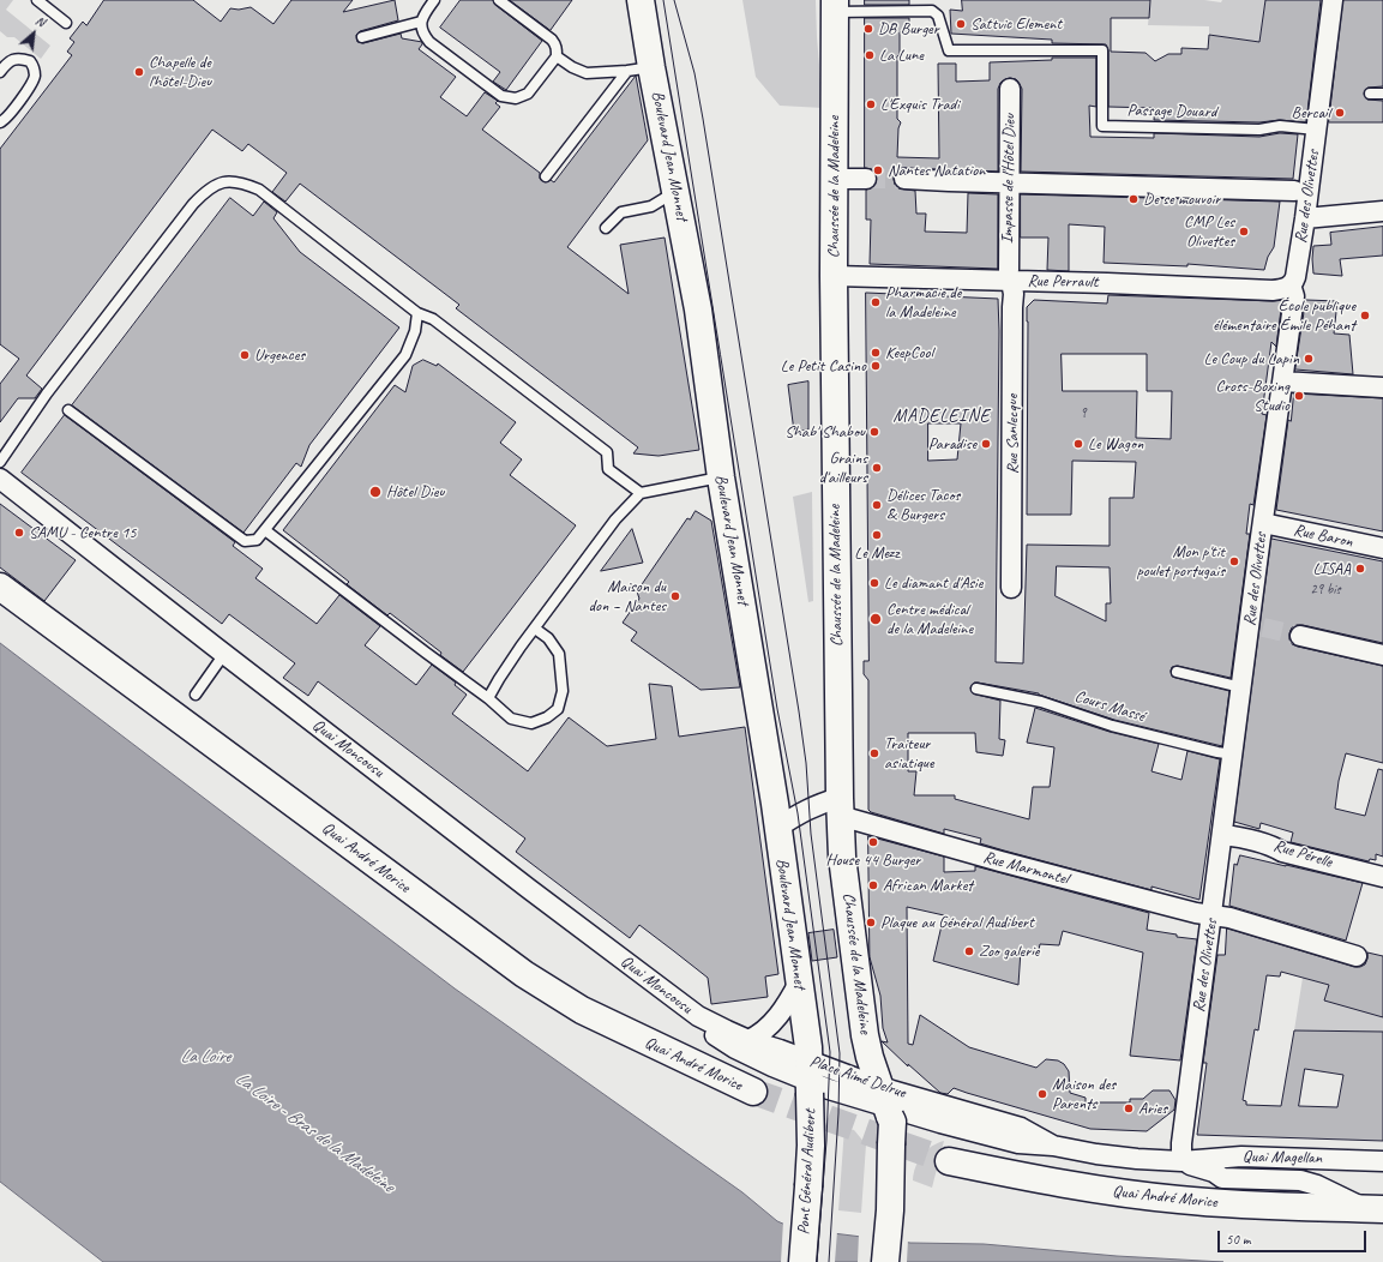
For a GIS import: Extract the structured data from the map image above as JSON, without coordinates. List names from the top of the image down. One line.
{"streets":{"main road":["Boulevard Jean Monnet","Chaussée de la Madeleine","Quai André Morice","Pont Général Audibert"],"street":["Impasse de l'Hôtel Dieu","Rue des Olivettes","Rue Perrault","Rue Sanlecque","Rue Baron","Quai Moncousu","Rue Pérelle","Rue Marmontel","Place Aimé Delrue","Quai Magellan"],"lane":["Passage Douard","Cours Massé"]},"crossings":[["Passage Douard","Chaussée de la Madeleine"],["Passage Douard","Rue des Olivettes"],["Boulevard Jean Monnet","Quai Moncousu"],["Boulevard Jean Monnet","Place Aimé Delrue"],["Boulevard Jean Monnet","Quai Magellan"],["Boulevard Jean Monnet","Pont Général Audibert"],["Impasse de l'Hôtel Dieu","Rue Perrault"],["Impasse de l'Hôtel Dieu","Rue Sanlecque"],["Chaussée de la Madeleine","Rue Perrault"],["Chaussée de la Madeleine","Rue Marmontel"],["Chaussée de la Madeleine","Quai Magellan"],["Rue des Olivettes","Rue Perrault"],["Rue des Olivettes","Rue Baron"],["Rue des Olivettes","Cours Massé"],["Rue des Olivettes","Rue Pérelle"],["Rue des Olivettes","Rue Marmontel"],["Rue des Olivettes","Quai Magellan"],["Rue Perrault","Rue Sanlecque"],["Quai Moncousu","Place Aimé Delrue"],["Quai Moncousu","Quai Magellan"],["Quai Moncousu","Pont Général Audibert"],["Quai André Morice","Quai Magellan"],["Place Aimé Delrue","Quai Magellan"],["Place Aimé Delrue","Pont Général Audibert"],["Quai Magellan","Pont Général Audibert"]],"districts":["MADELEINE"],"water":["La Loire","La Loire - Bras de la Madeleine"],"places":["Sattvic Element","DB Burger","La Lune","Chapelle de l'hôtel-Dieu","L'Exquis Tradi","Bercail","Nantes Natation","De se mouvoir","CMP Les Olivettes","Pharmacie de la Madeleine","École publique élémentaire Émile Péhant","KeepCool","Urgences","Le Coup du Lapin","Le Petit Casino","Cross-Boxing Studio","Shab' Shabou","Paradise","Le Wagon","Grains d'ailleurs","Hôtel Dieu","Délices Tacos & Burgers","SAMU - Centre 15","Le Mezz","Mon p'tit poulet portugais","LISAA","Le diamant d'Asie","Maison du don – Nantes","Centre médical de la Madeleine","Traiteur asiatique","House 44 Burger","African Market","Plaque au Général Audibert","Zoo galerie","Maison des Parents","Aries"],"house_numbers":["9","29 bis"],"scale_bar":"50 m","north":"top right"}
